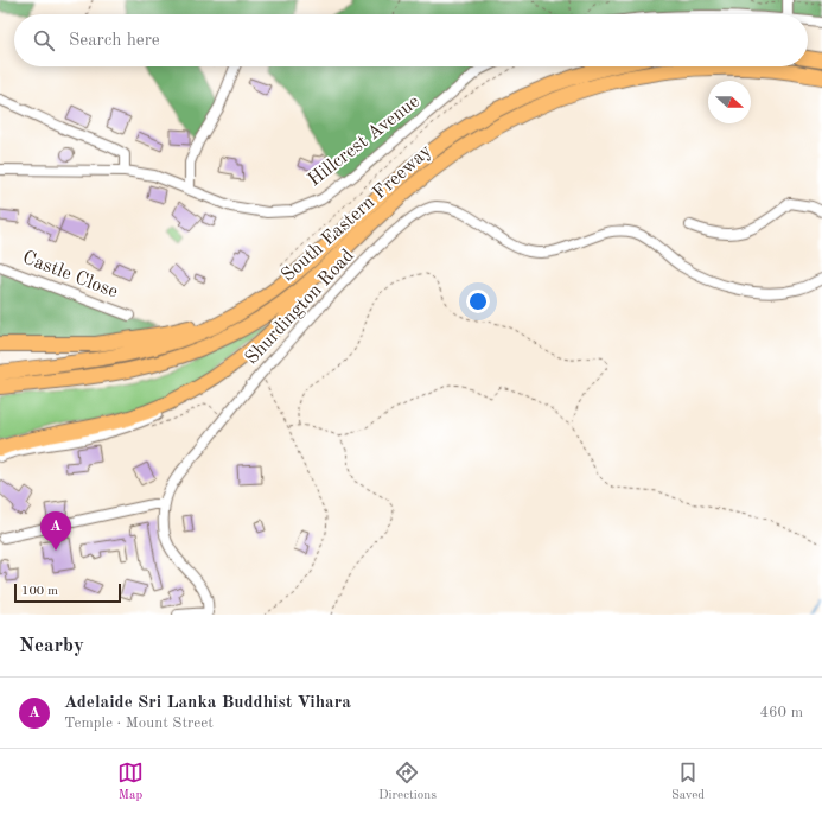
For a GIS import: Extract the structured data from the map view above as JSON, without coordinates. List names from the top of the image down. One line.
{"streets":{"highway":["South Eastern Freeway"],"street":["Hillcrest Avenue","Castle Close","Shurdington Road"]},"scale_bar":"100 m","north":"right","page":{"search":"Search here","pins":"A","scale":"100 m","heading":"Nearby","list":[{"mark":"A","name":"Adelaide Sri Lanka Buddhist Vihara","note":"Temple · Mount Street","value":"460 m"}],"nav":["Map","Directions","Saved"]}}
